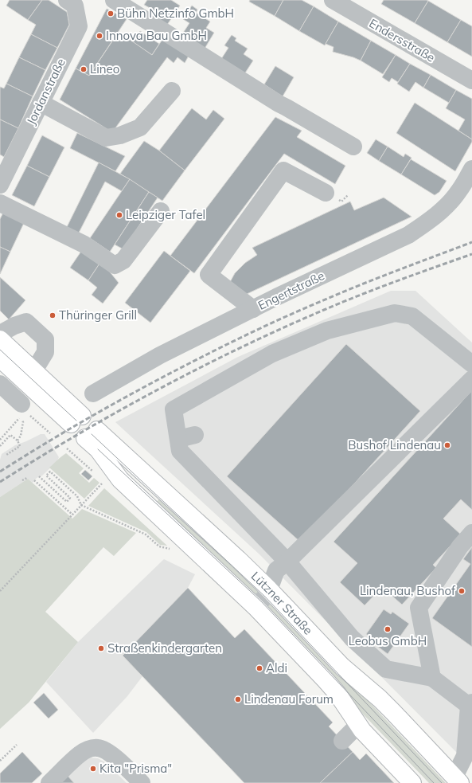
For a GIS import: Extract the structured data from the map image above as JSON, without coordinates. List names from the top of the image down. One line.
{"streets":{"main road":["Lützner Straße"],"street":["Endersstraße","Jordanstraße","Engertstraße"]},"places":["Bühn Netzinfo GmbH","Innova Bau GmbH","Lineo","Leipziger Tafel","Thüringer Grill","Bushof Lindenau","Lindenau, Bushof","Leobus GmbH","Straßenkindergarten","Aldi","Lindenau Forum","Kita \"Prisma\""]}
